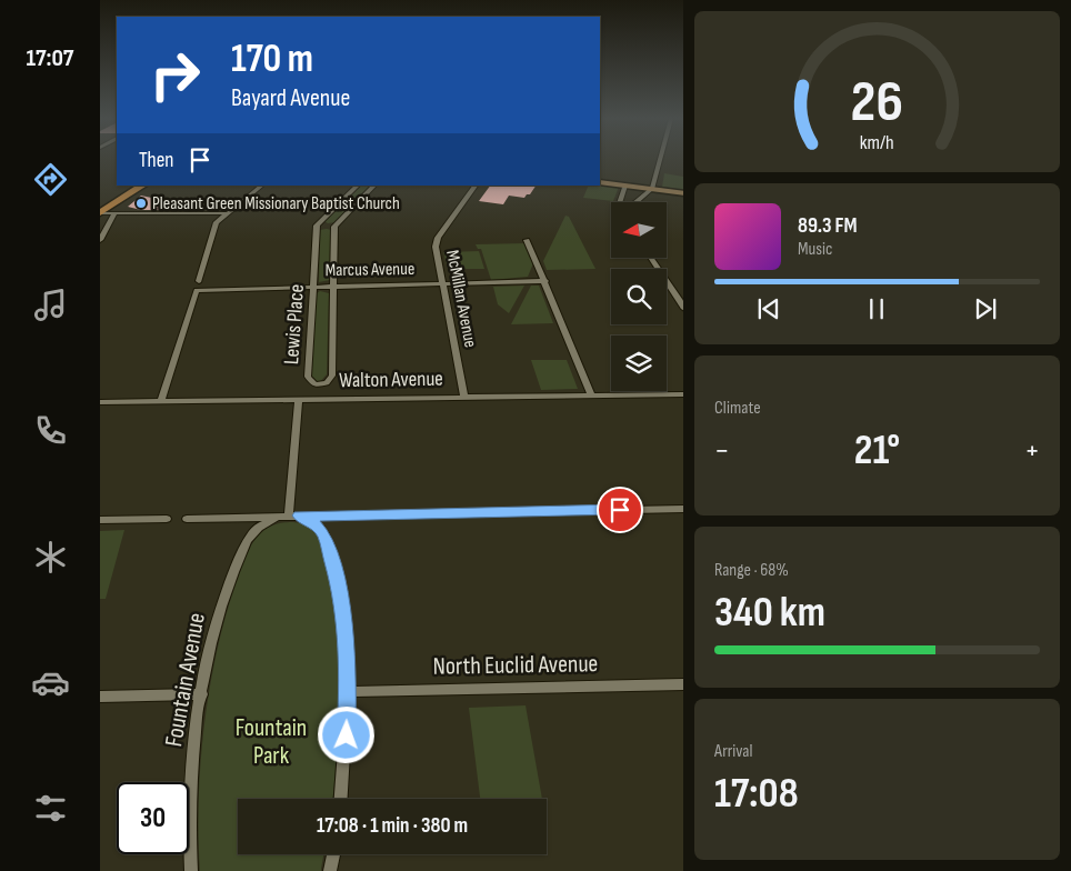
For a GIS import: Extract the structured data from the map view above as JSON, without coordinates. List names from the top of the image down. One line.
{"streets":{"street":["Marcus Avenue","McMillan Avenue","Lewis Place","Walton Avenue","North Euclid Avenue","Fountain Avenue"]},"crossings":[["Marcus Avenue","McMillan Avenue"],["Marcus Avenue","Lewis Place"],["Marcus Avenue","Walton Avenue"],["McMillan Avenue","Walton Avenue"]],"parks":["Fountain Park"],"places":["Pleasant Green Missionary Baptist Church"],"north":"left","page":{"tabs":"17:07","turn":["170 m","Bayard Avenue"],"then":"Then","song":["89.3 FM","Music"],"tile":["Climate",["Range · 68%","340 km"],["Arrival","17:08"]],"heat":["−","21°","+"],"limit":"30","trip":"17:08 · 1 min · 380 m","gauge":["26","km/h"]}}
